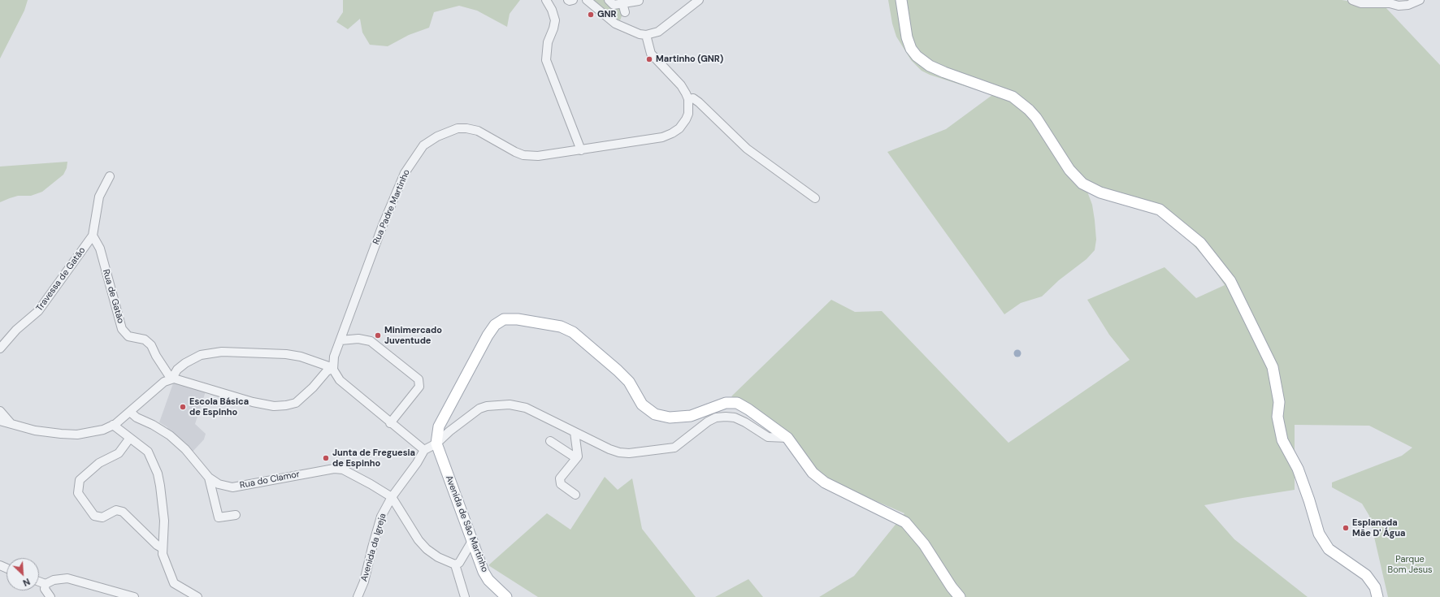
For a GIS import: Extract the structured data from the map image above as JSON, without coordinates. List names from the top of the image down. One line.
{"streets":{"main road":["Avenida de São Martinho"],"street":["Rua Padre Martinho","Travessa de Gatão","Rua de Gatão","Rua do Clamor","Avenida da Igreja"]},"crossings":[["Travessa de Gatão","Rua de Gatão"],["Rua do Clamor","Avenida da Igreja"]],"parks":["Parque Bom Jesus"],"places":["GNR","Martinho (GNR)","Minimercado Juventude","Escola Básica de Espinho","Junta de Freguesia de Espinho","Esplanada Mãe D' Água"],"north":"bottom right"}
